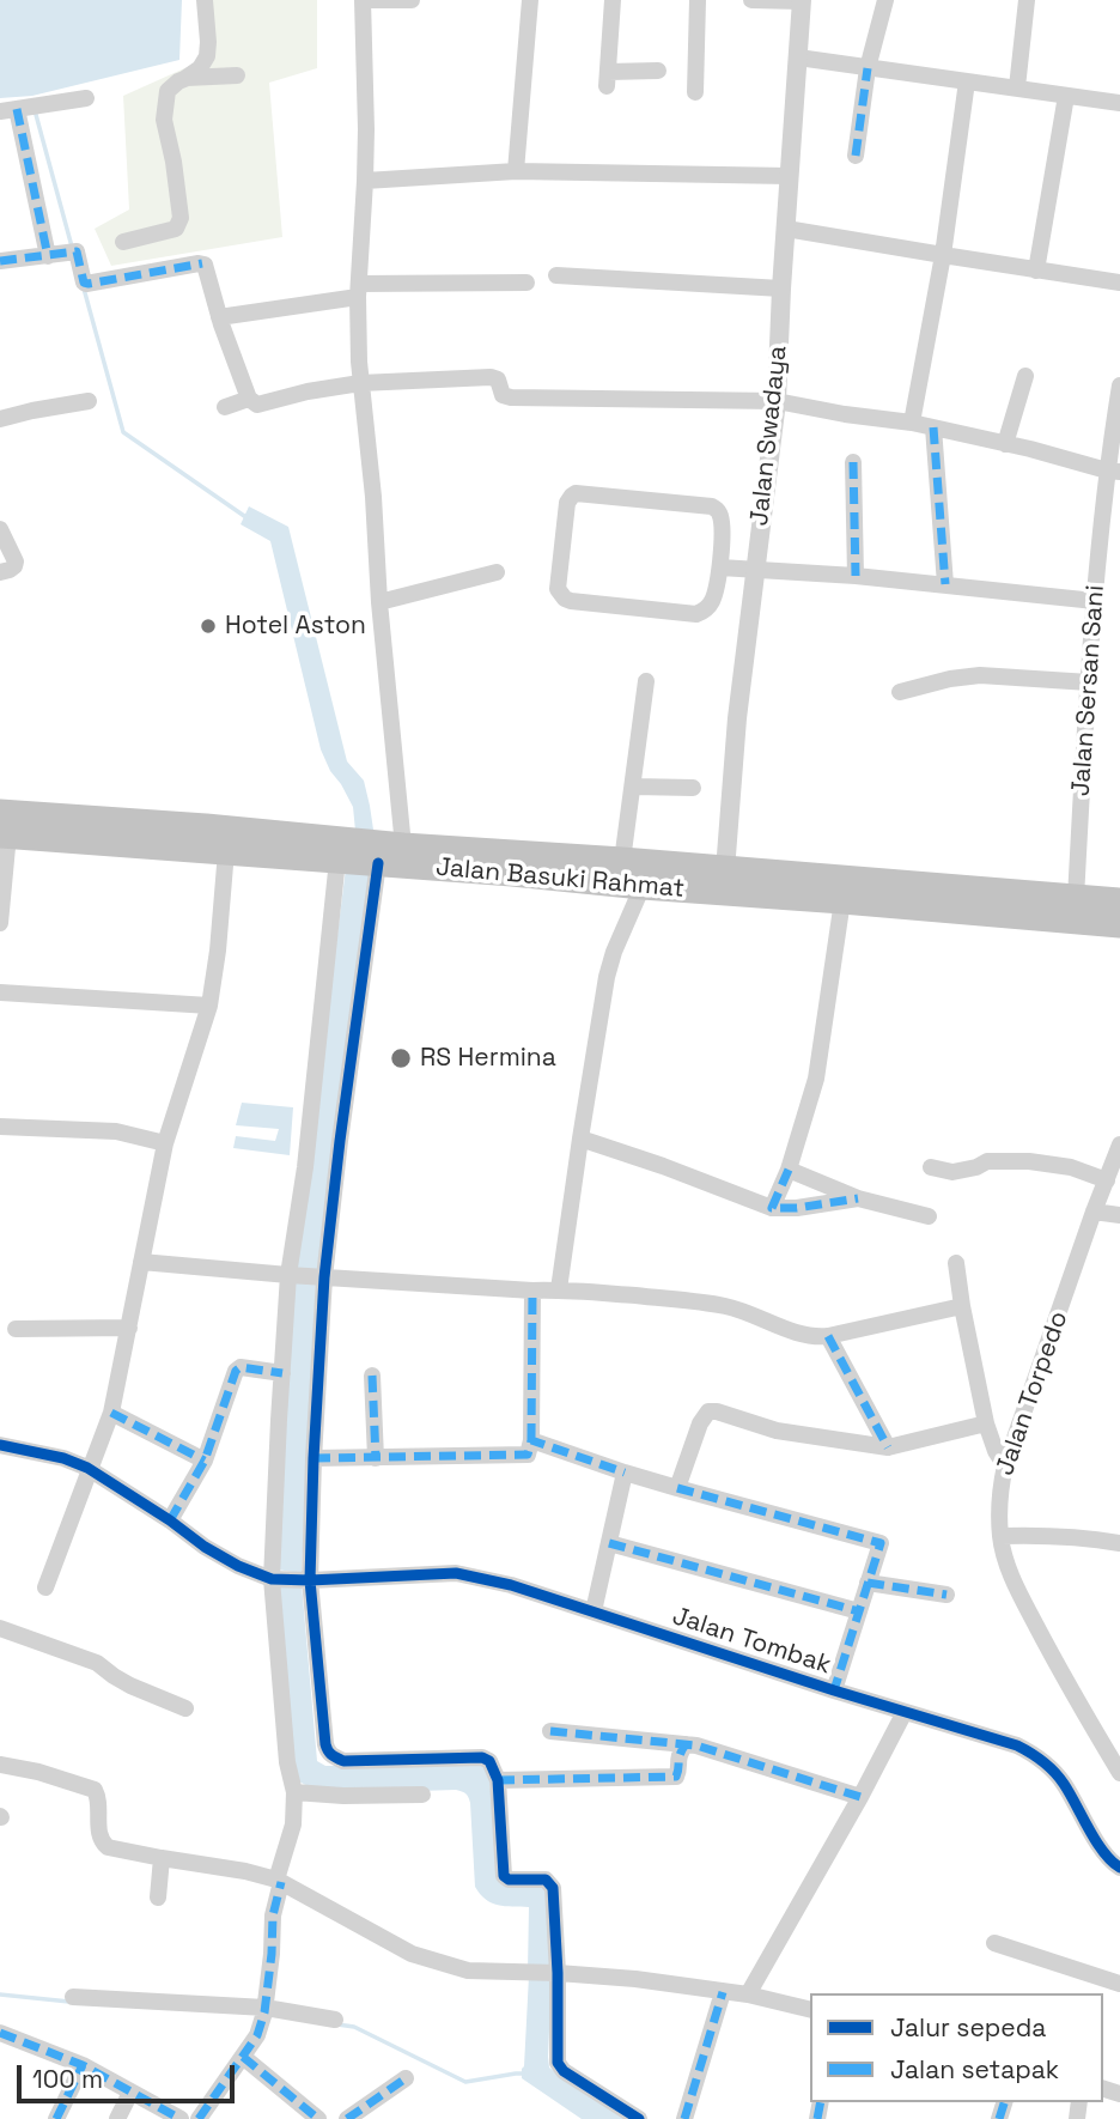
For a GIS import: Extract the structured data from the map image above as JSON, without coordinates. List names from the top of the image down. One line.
{"streets":{"highway":["Jalan Basuki Rahmat"],"street":["Jalan Swadaya","Jalan Sersan Sani","Jalan Torpedo","Jalan Tombak"]},"crossings":[["Jalan Swadaya","Jalan Basuki Rahmat"],["Jalan Sersan Sani","Jalan Basuki Rahmat"]],"places":["Hotel Aston","RS Hermina"],"legend":["Jalur sepeda","Jalan setapak"],"scale_bar":"100 m"}
